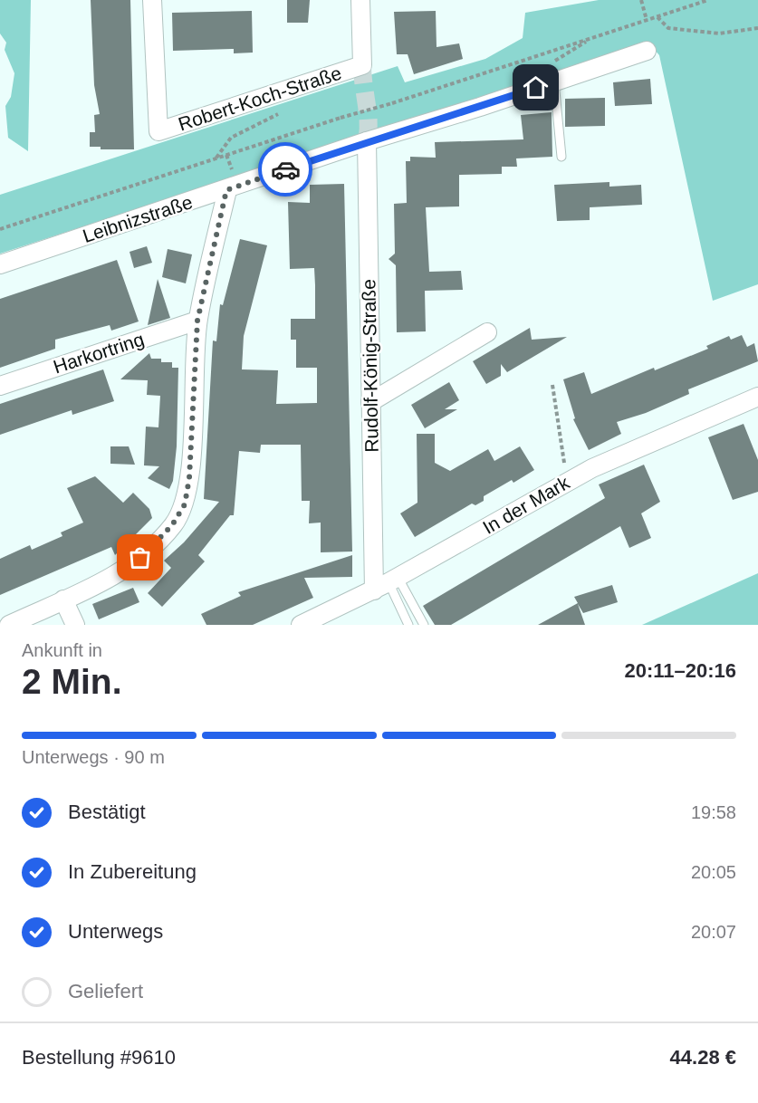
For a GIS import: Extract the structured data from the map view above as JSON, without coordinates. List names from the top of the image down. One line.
{"streets":{"street":["Robert-Koch-Straße","Leibnizstraße","Harkortring","Rudolf-König-Straße","In der Mark"]},"crossings":[["Leibnizstraße","Rudolf-König-Straße"],["Rudolf-König-Straße","In der Mark"]],"page":{"heading":["2 Min.","Ankunft in","20:11–20:16"],"panel":["Bestellung #9610","44.28 €"],"bar":"Unterwegs · 90 m","list":[["Bestätigt","19:58"],["In Zubereitung","20:05"],["Unterwegs","20:07"],"Geliefert"]}}
